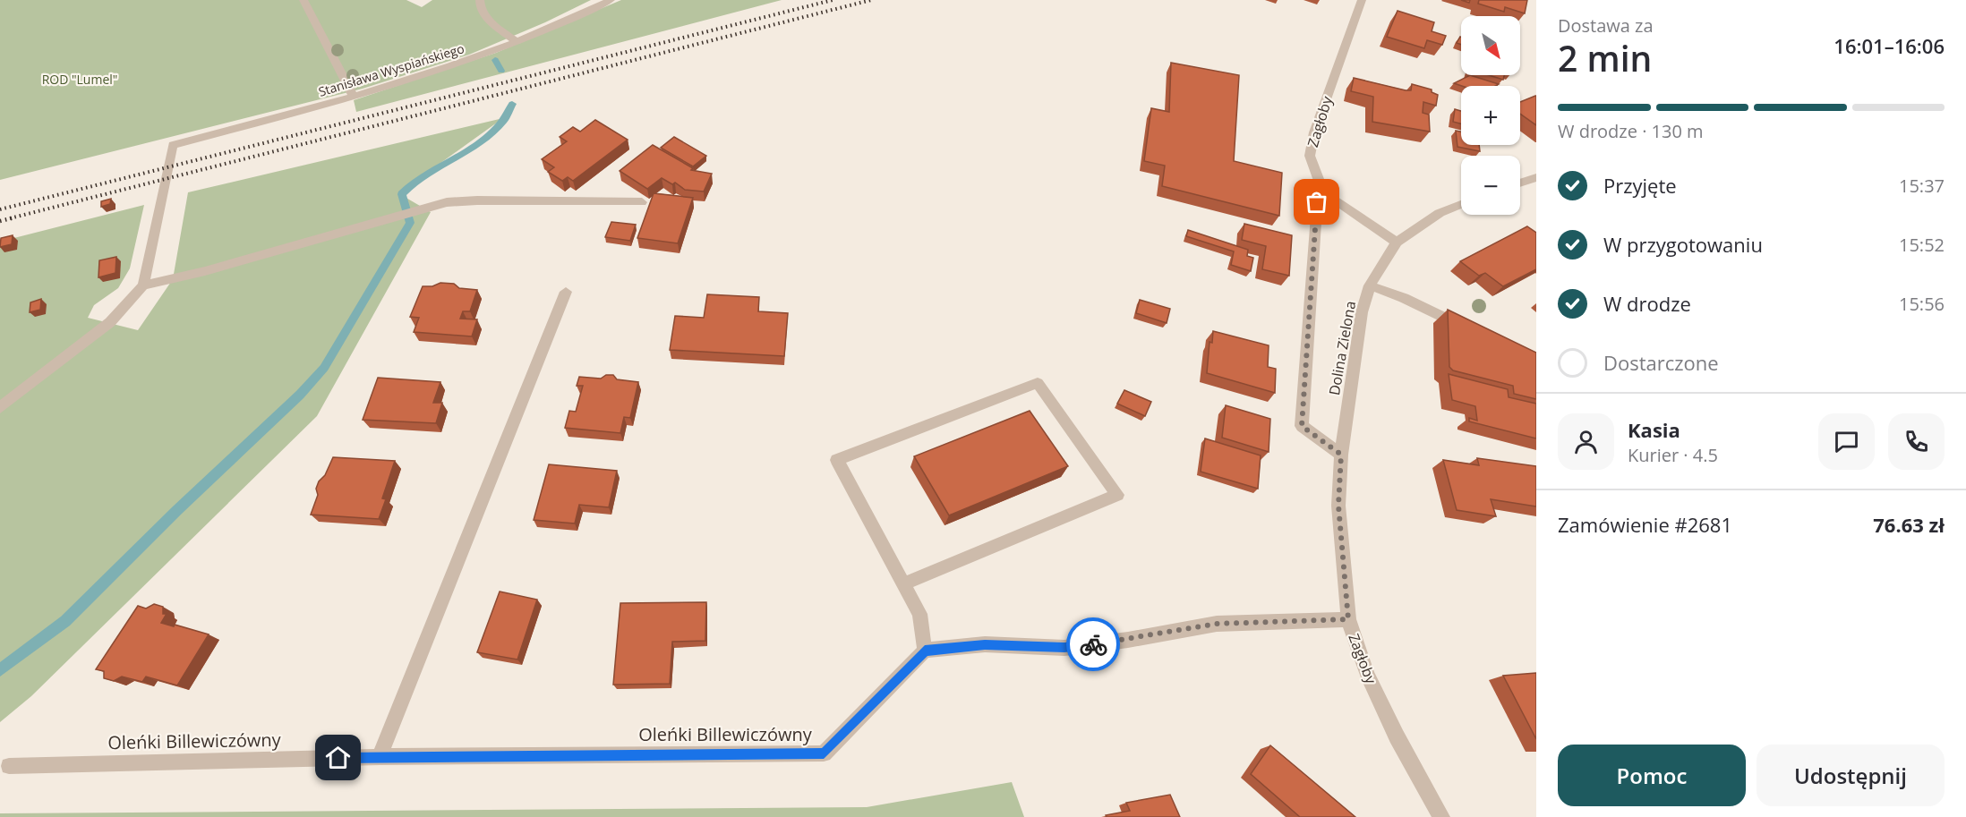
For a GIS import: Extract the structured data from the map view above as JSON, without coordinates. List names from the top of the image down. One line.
{"streets":{"street":["Stanisława Wyspiańskiego","Zagłoby","Dolina Zielona","Oleńki Billewiczówny"]},"crossings":[["Zagłoby","Dolina Zielona"]],"parks":["ROD \"Lumel\""],"north":"bottom right","page":{"heading":["2 min","Dostawa za","16:01–16:06"],"panel":["Kasia","Kurier · 4.5","Zamówienie #2681","76.63 zł"],"map_buttons":["+","−"],"bar":"W drodze · 130 m","list":[["Przyjęte","15:37"],["W przygotowaniu","15:52"],["W drodze","15:56"],"Dostarczone"],"buttons":["Pomoc","Udostępnij"]}}
